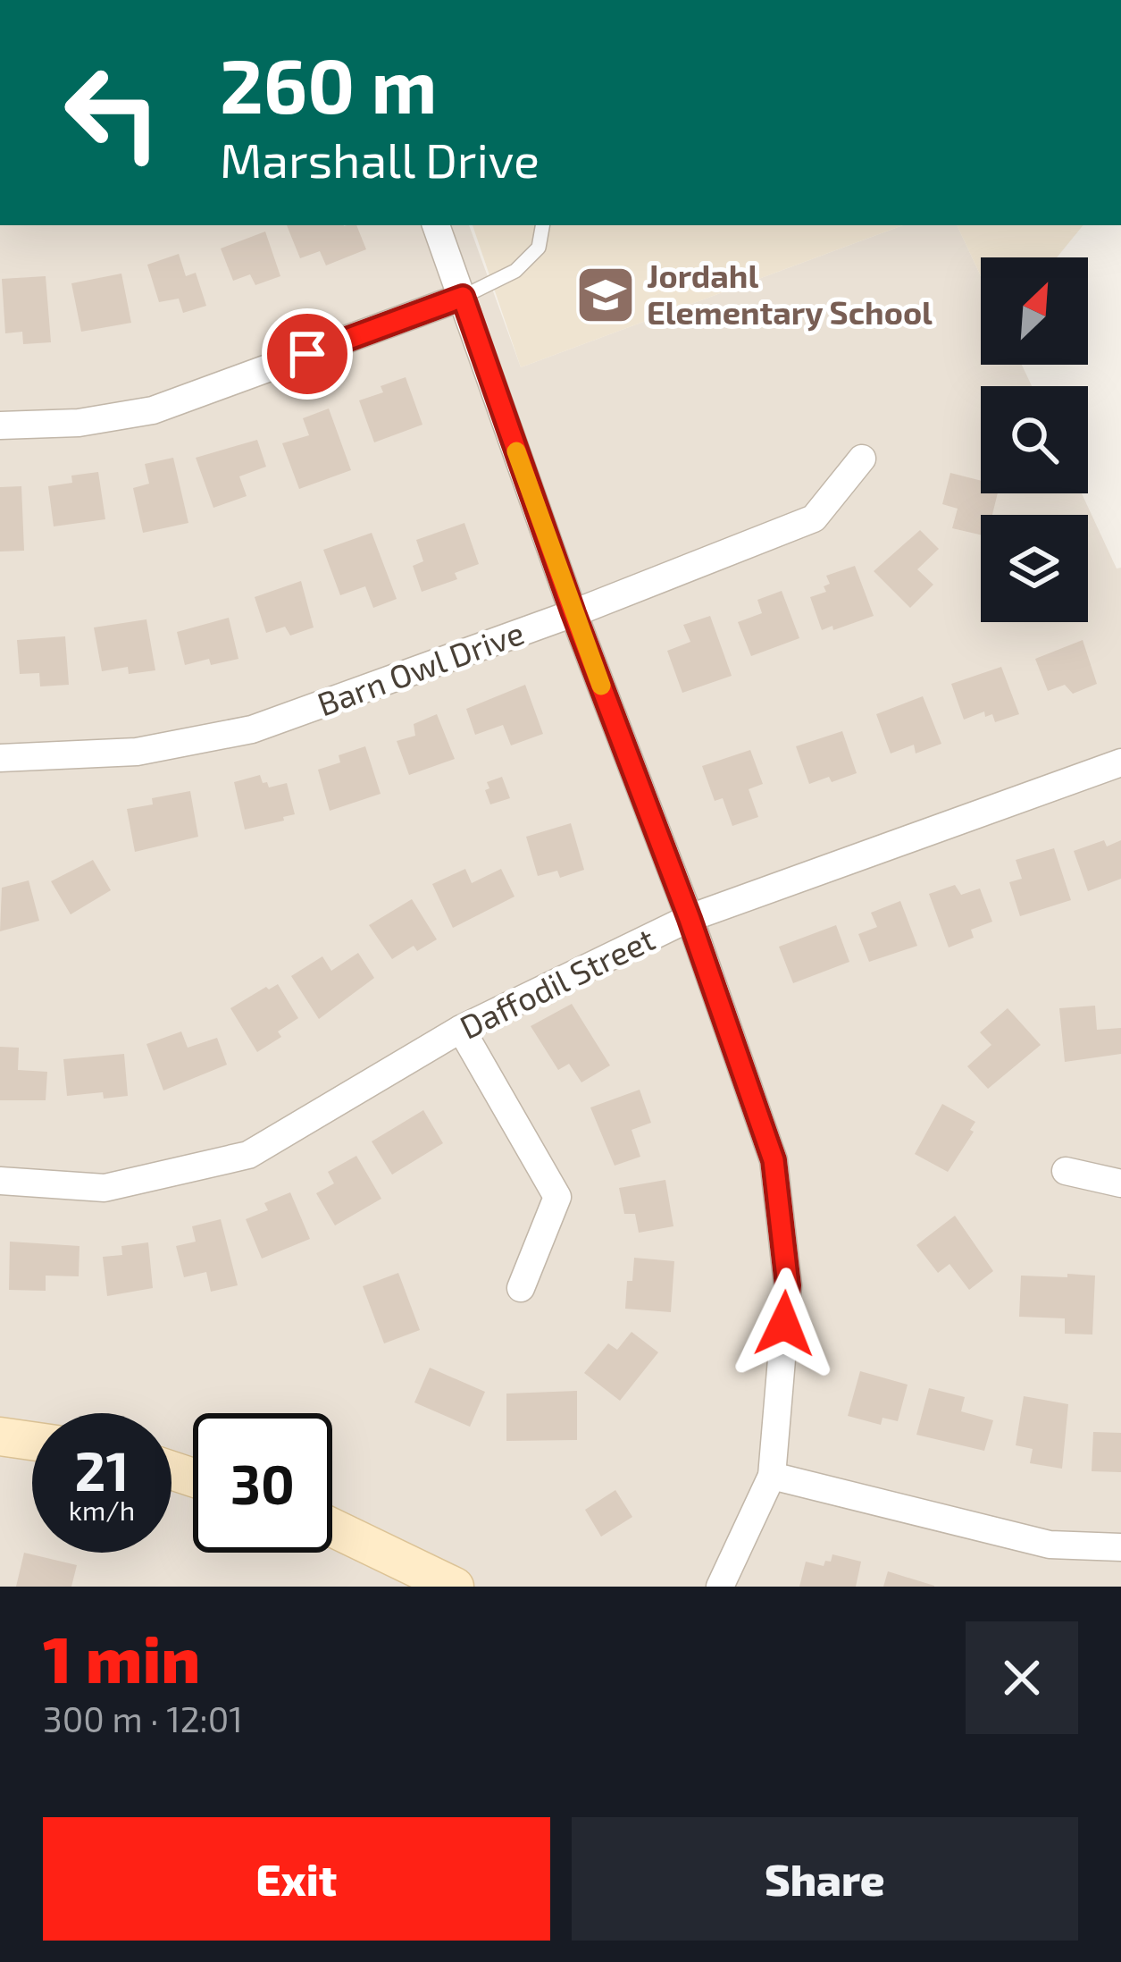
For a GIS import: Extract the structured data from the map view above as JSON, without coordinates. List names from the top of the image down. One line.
{"streets":{"street":["Barn Owl Drive","Daffodil Street"]},"places":{"school or university":["Jordahl Elementary School"]},"north":"top right","page":{"turn":["260 m","Marshall Drive"],"speed":"21 km/h","limit":"30","heading":["1 min","300 m · 12:01"],"buttons":["Exit","Share"]}}
